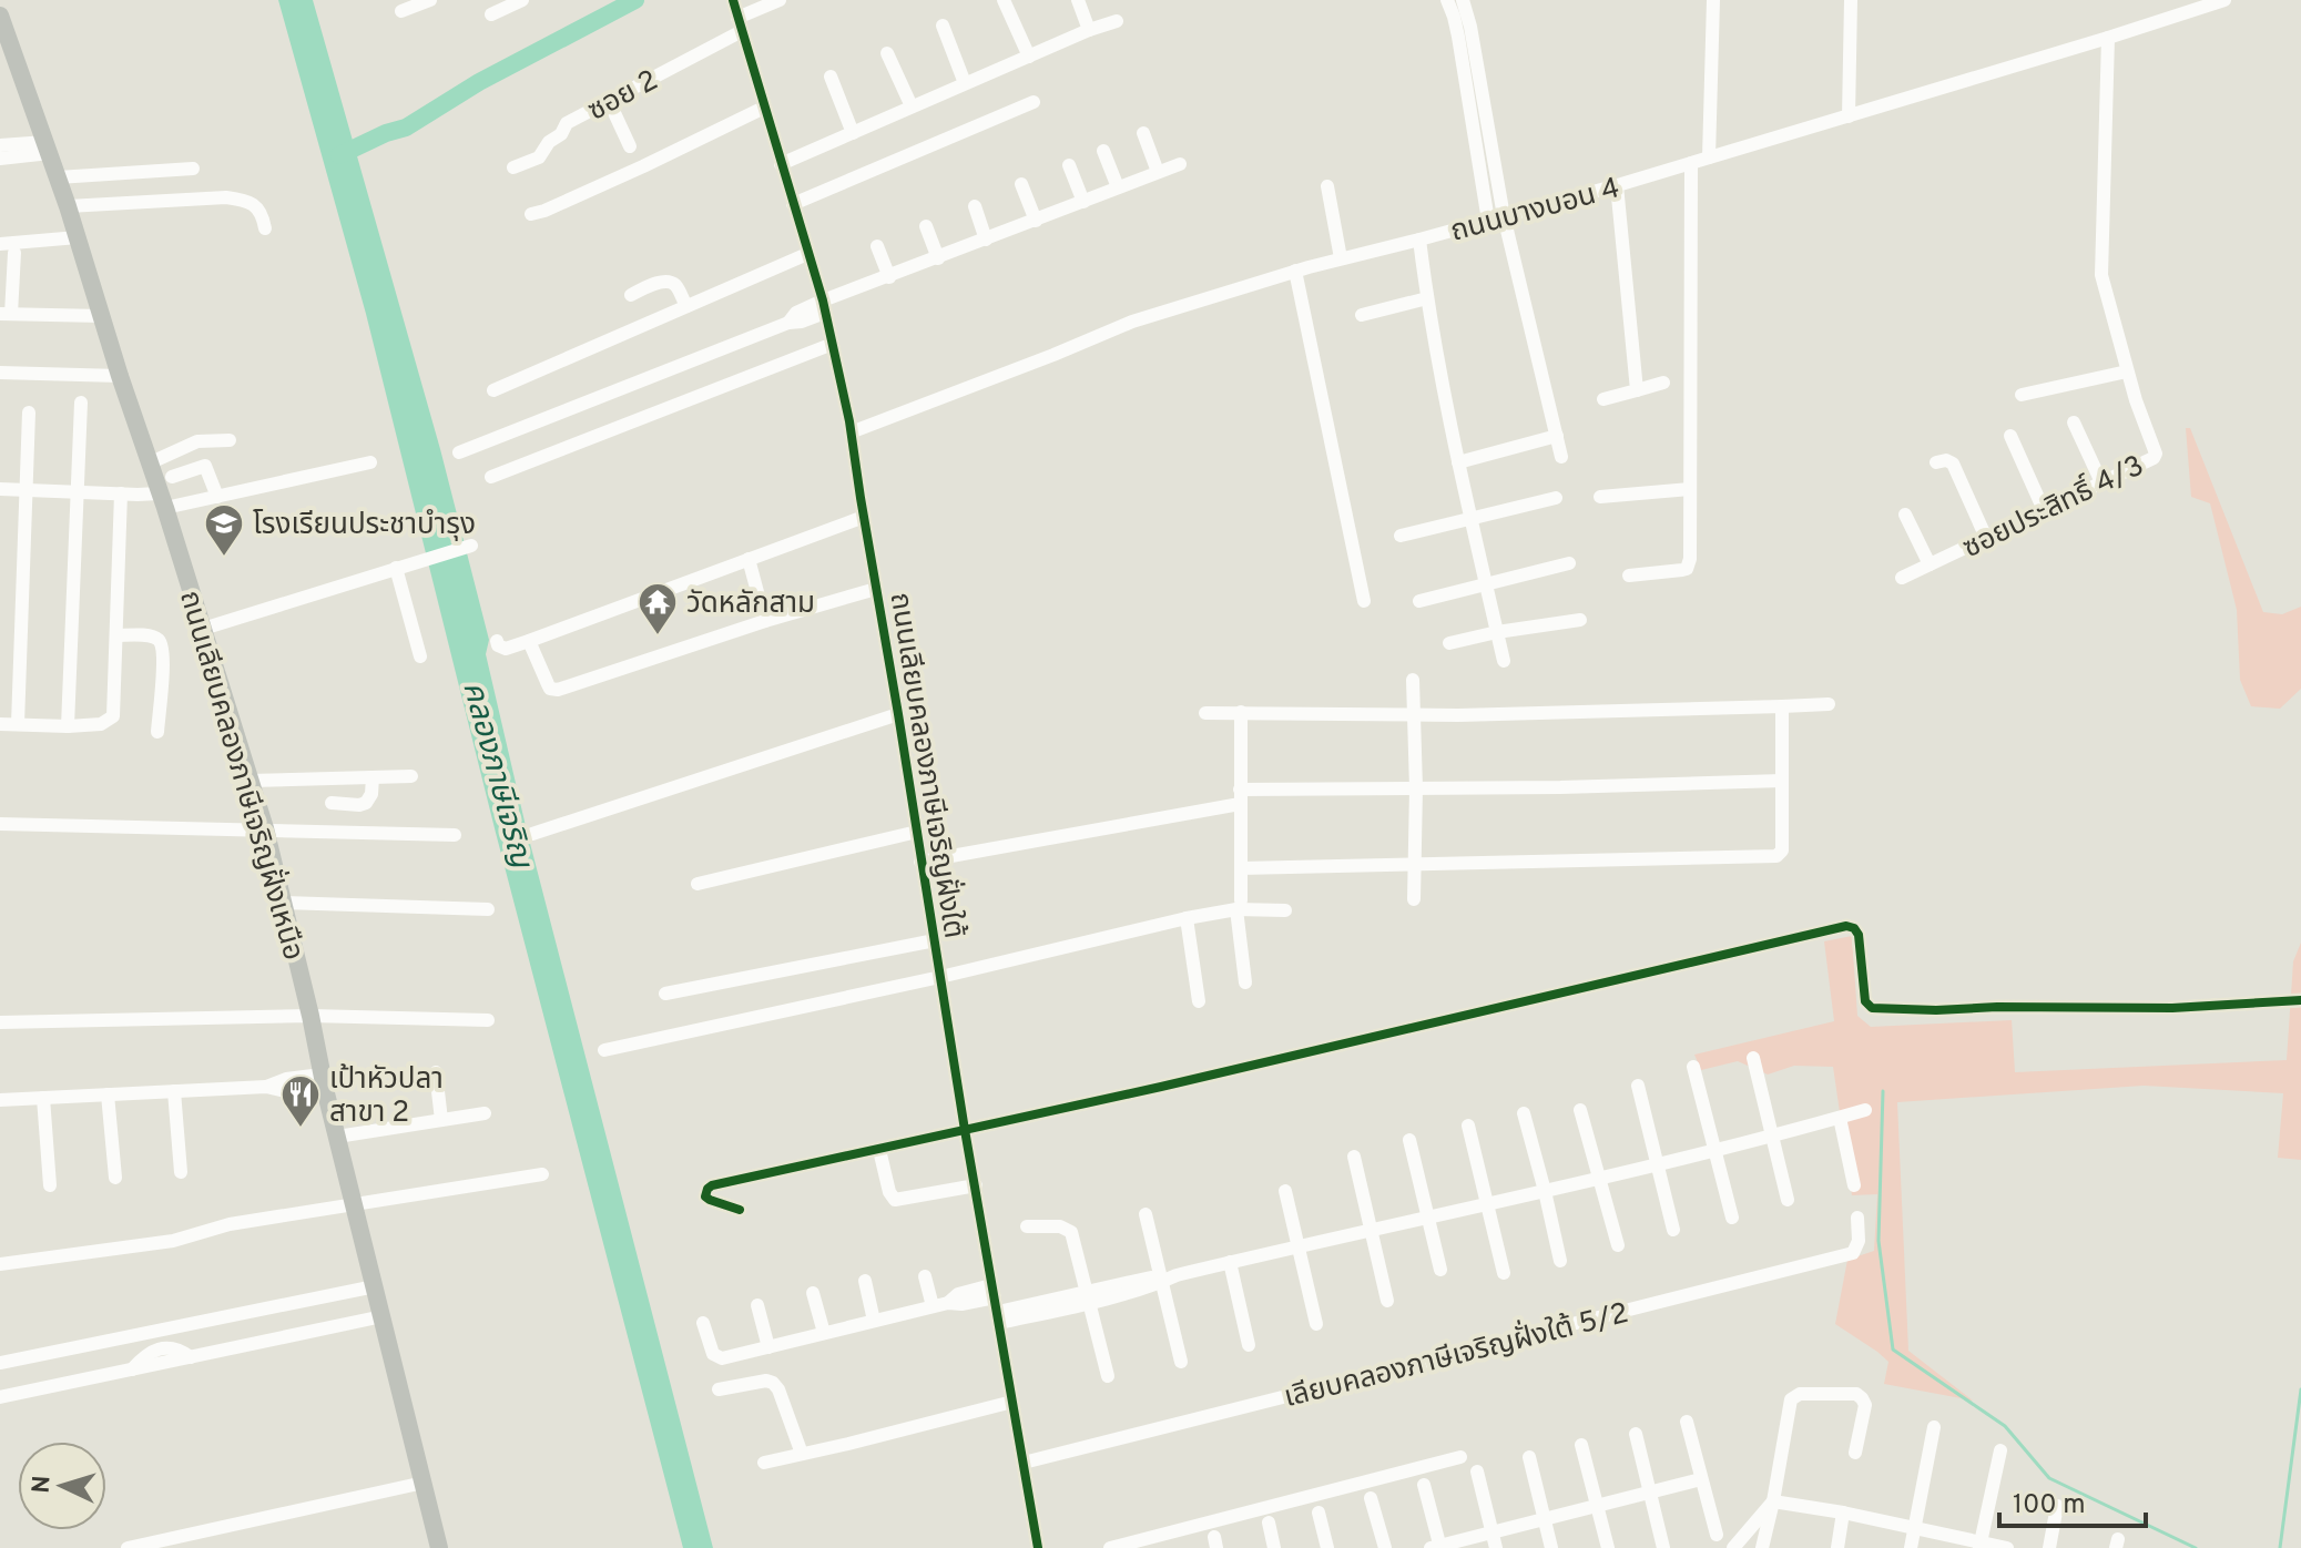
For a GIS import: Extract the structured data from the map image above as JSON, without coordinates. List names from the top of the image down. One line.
{"streets":{"main road":["ถนนเลียบคลองภาษีเจริญฝั่งเหนือ"],"street":["ซอย 2","ถนนบางบอน 4","ซอยประสิทธิ์ 4/3","ถนนเลียบคลองภาษีเจริญฝั่งใต้","เลียบคลองภาษีเจริญฝั่งใต้ 5/2"]},"crossings":[["ซอย 2","ถนนเลียบคลองภาษีเจริญฝั่งใต้"],["ถนนบางบอน 4","ซอยประสิทธิ์ 4/3"],["ถนนบางบอน 4","ถนนเลียบคลองภาษีเจริญฝั่งใต้"],["ถนนเลียบคลองภาษีเจริญฝั่งใต้","เลียบคลองภาษีเจริญฝั่งใต้ 5/2"]],"water":["คลองภาษีเจริญ"],"places":{"school or university":["โรงเรียนประชาบำรุง"],"temple":["วัดหลักสาม"],"restaurant":["เป้าหัวปลา สาขา 2"]},"scale_bar":"100 m","north":"left"}
